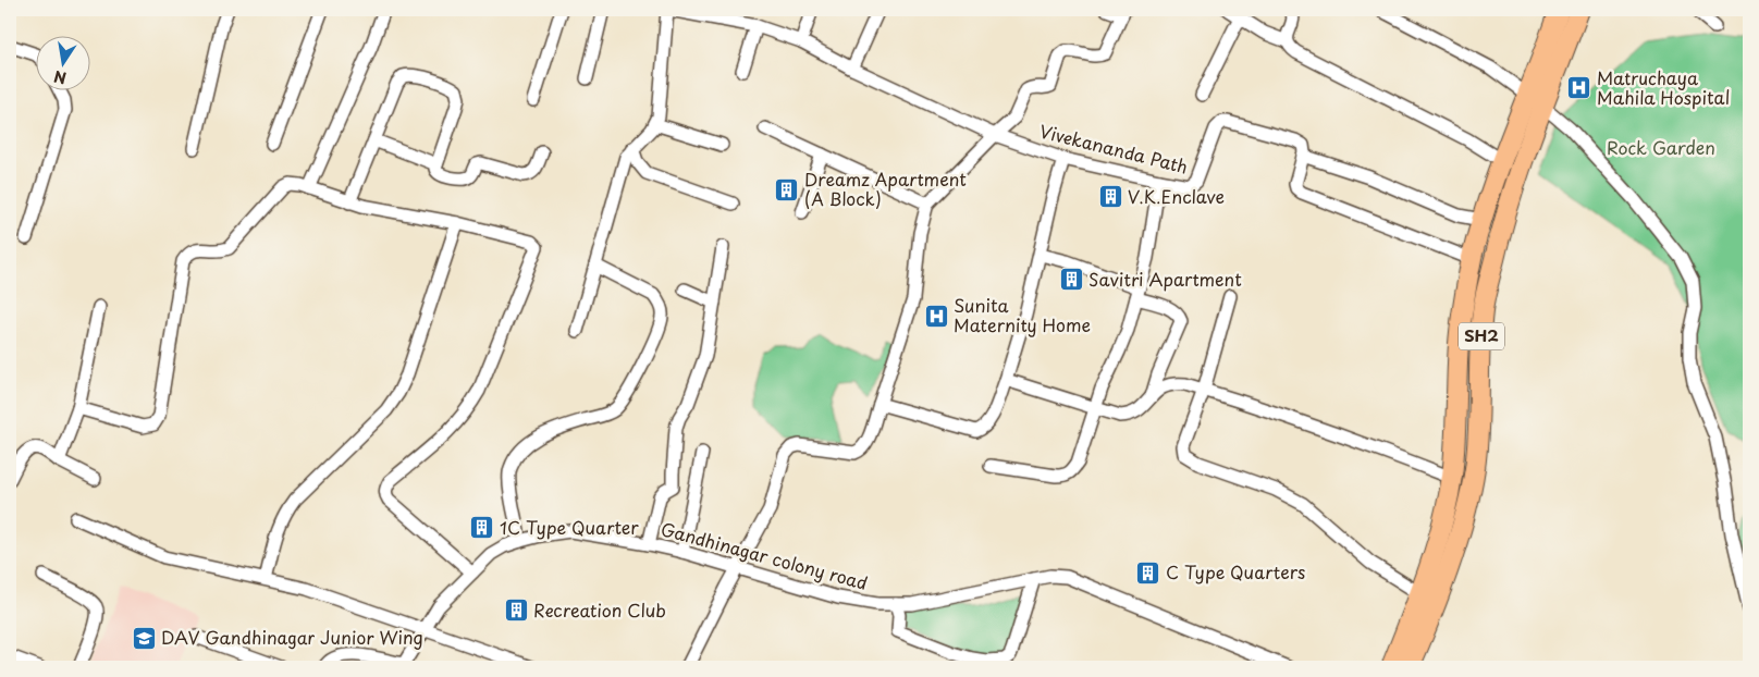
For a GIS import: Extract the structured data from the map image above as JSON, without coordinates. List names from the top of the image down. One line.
{"streets":{"main road":["SH2"],"street":["Vivekananda Path","Gandhinagar colony road"]},"parks":["Rock Garden"],"places":{"hospital":["Matruchaya Mahila Hospital","Sunita Maternity Home"],"building":["Dreamz Apartment (A Block)","V.K.Enclave","Savitri Apartment","1C Type Quarter","C Type Quarters","Recreation Club"],"school or university":["DAV Gandhinagar Junior Wing"]},"north":"bottom"}
